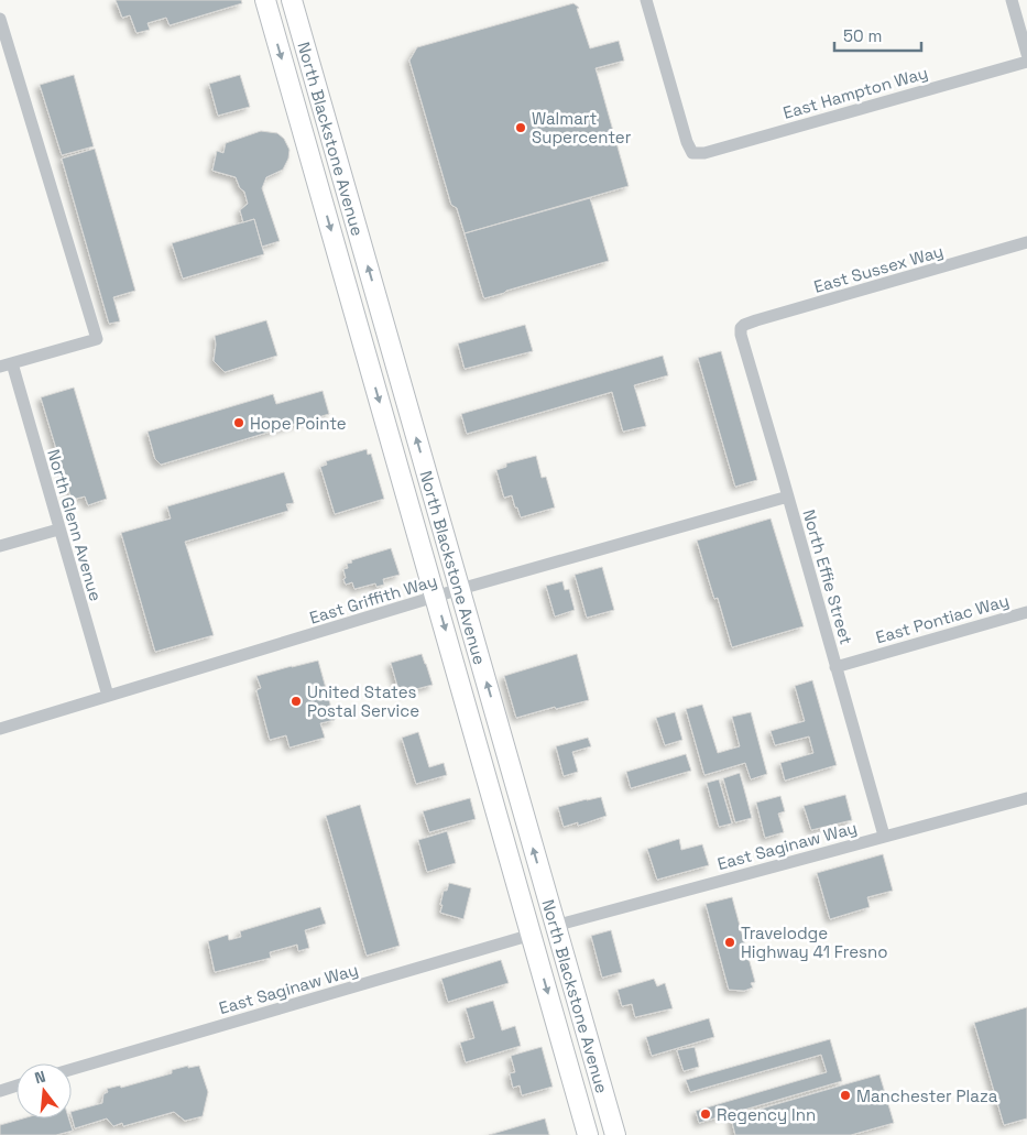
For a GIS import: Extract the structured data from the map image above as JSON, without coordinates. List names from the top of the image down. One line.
{"streets":{"main road":["North Blackstone Avenue"],"street":["East Hampton Way","East Sussex Way","North Glenn Avenue","North Effie Street","East Griffith Way","East Pontiac Way","East Saginaw Way"]},"crossings":[["North Blackstone Avenue","East Griffith Way"],["North Blackstone Avenue","East Saginaw Way"],["East Sussex Way","North Effie Street"],["North Glenn Avenue","East Griffith Way"],["North Effie Street","East Griffith Way"],["North Effie Street","East Pontiac Way"],["North Effie Street","East Saginaw Way"]],"places":["Walmart Supercenter","Hope Pointe","United States Postal Service","Travelodge Highway 41 Fresno","Manchester Plaza","Regency Inn"],"scale_bar":"50 m","north":"top"}
